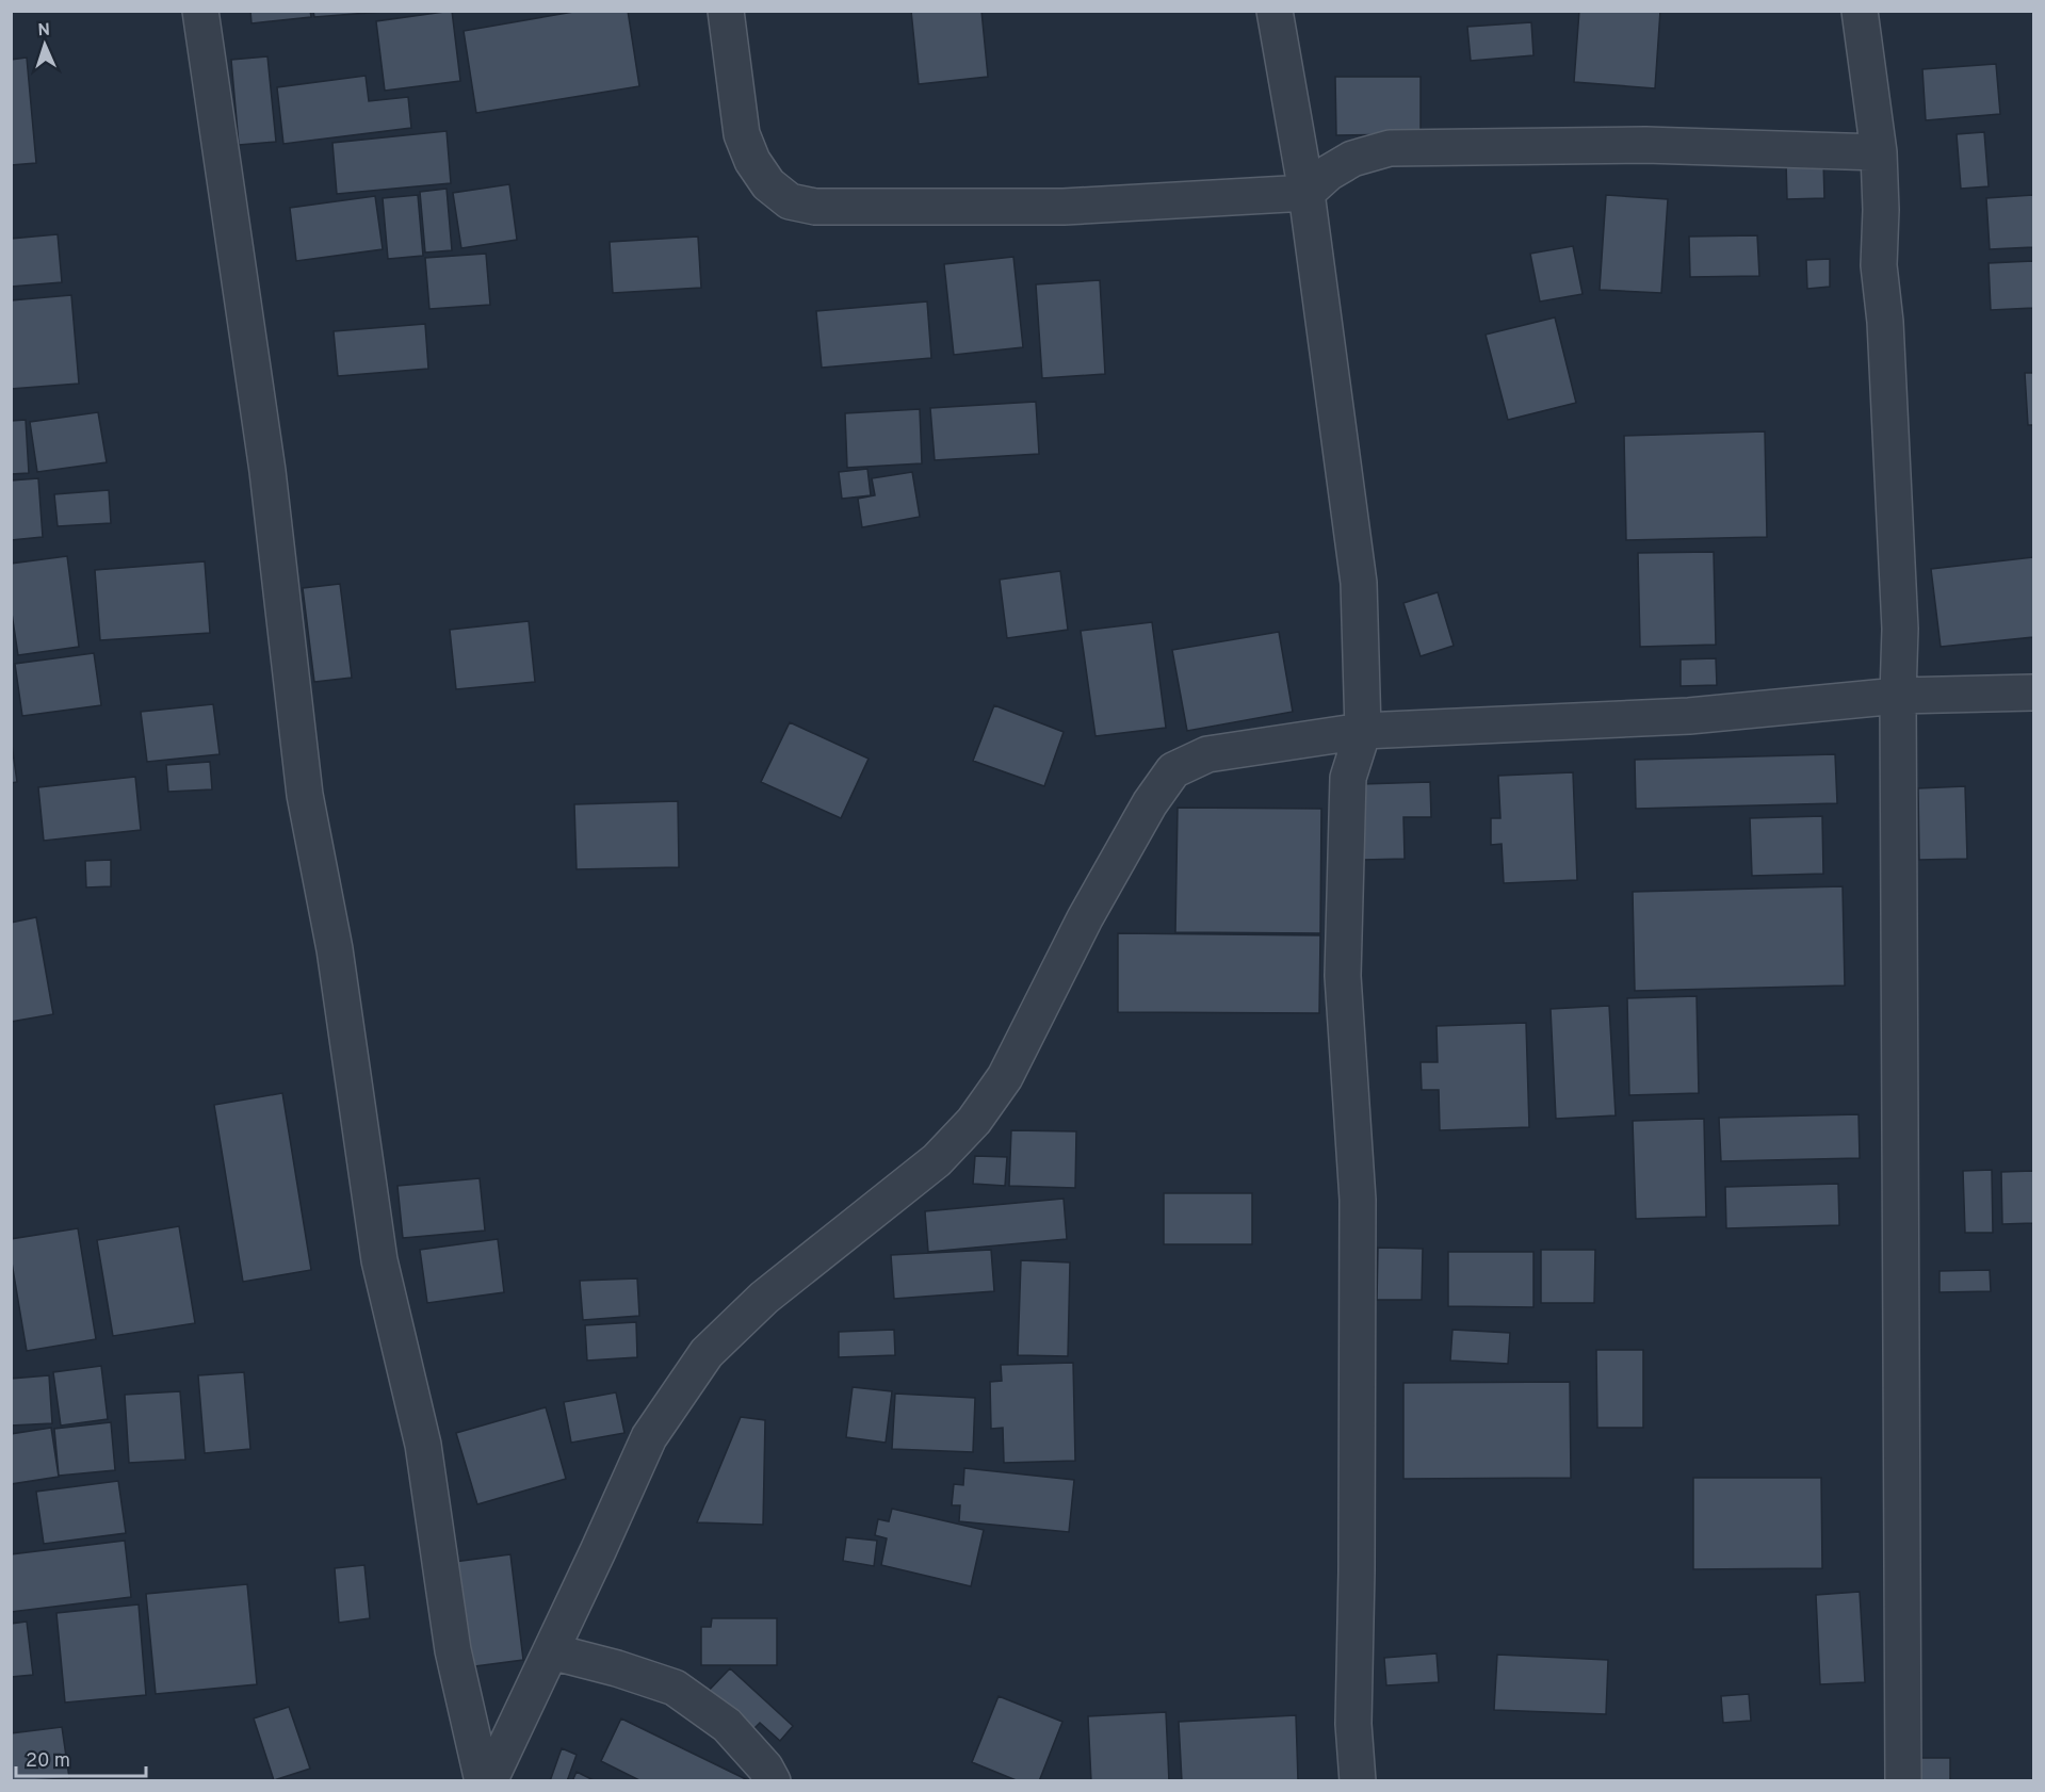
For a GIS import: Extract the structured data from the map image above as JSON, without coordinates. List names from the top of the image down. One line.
{"scale_bar":"20 m","north":"top"}
